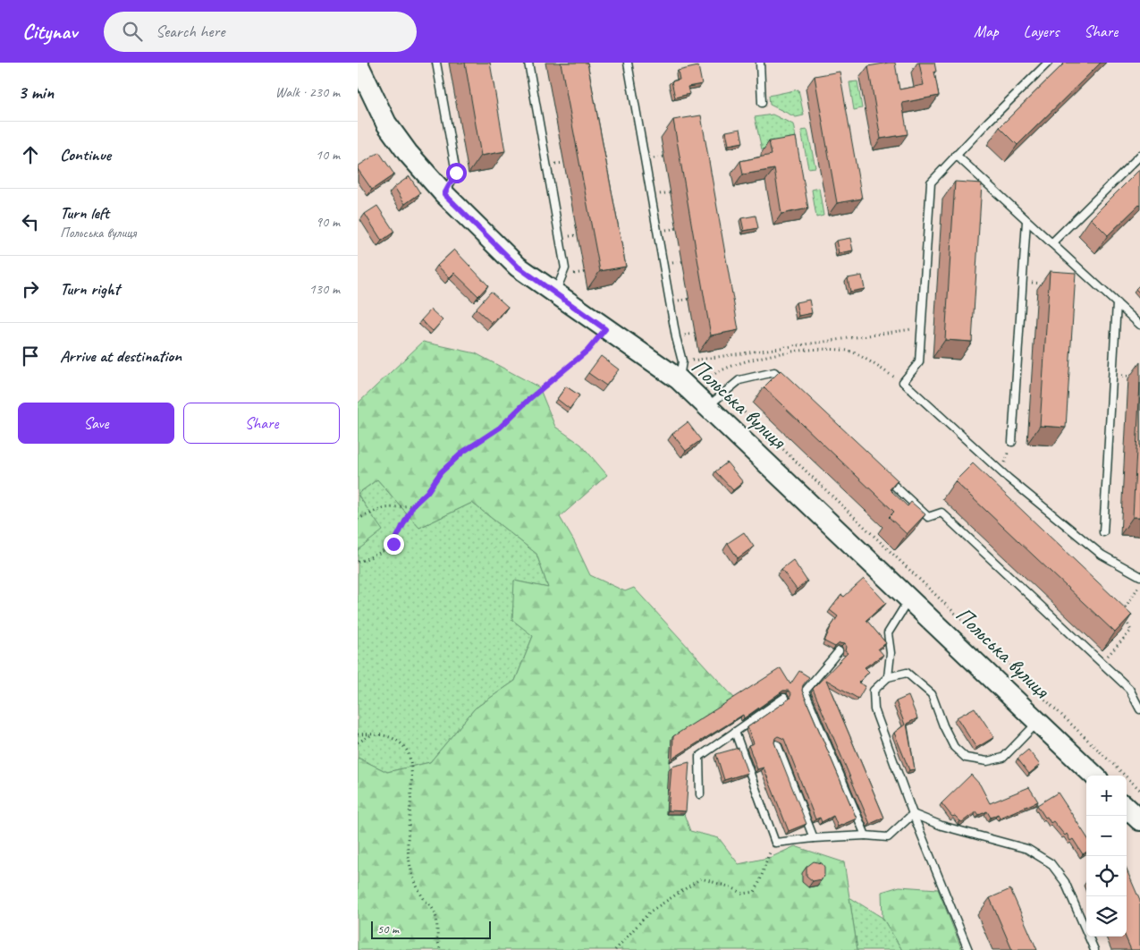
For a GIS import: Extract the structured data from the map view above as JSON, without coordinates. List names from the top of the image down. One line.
{"streets":{"street":["Польська вулиця"]},"scale_bar":"50 m","page":{"header":"Citynav","search":"Search here","nav":["Map","Layers","Share"],"heading":["3 min","Walk · 230 m"],"list":[["Continue","10 m"],["Turn left","Польська вулиця","90 m"],["Turn right","130 m"],"Arrive at destination"],"buttons":["Save","Share"],"map_buttons":["+","−"],"scale":"50 m"}}
